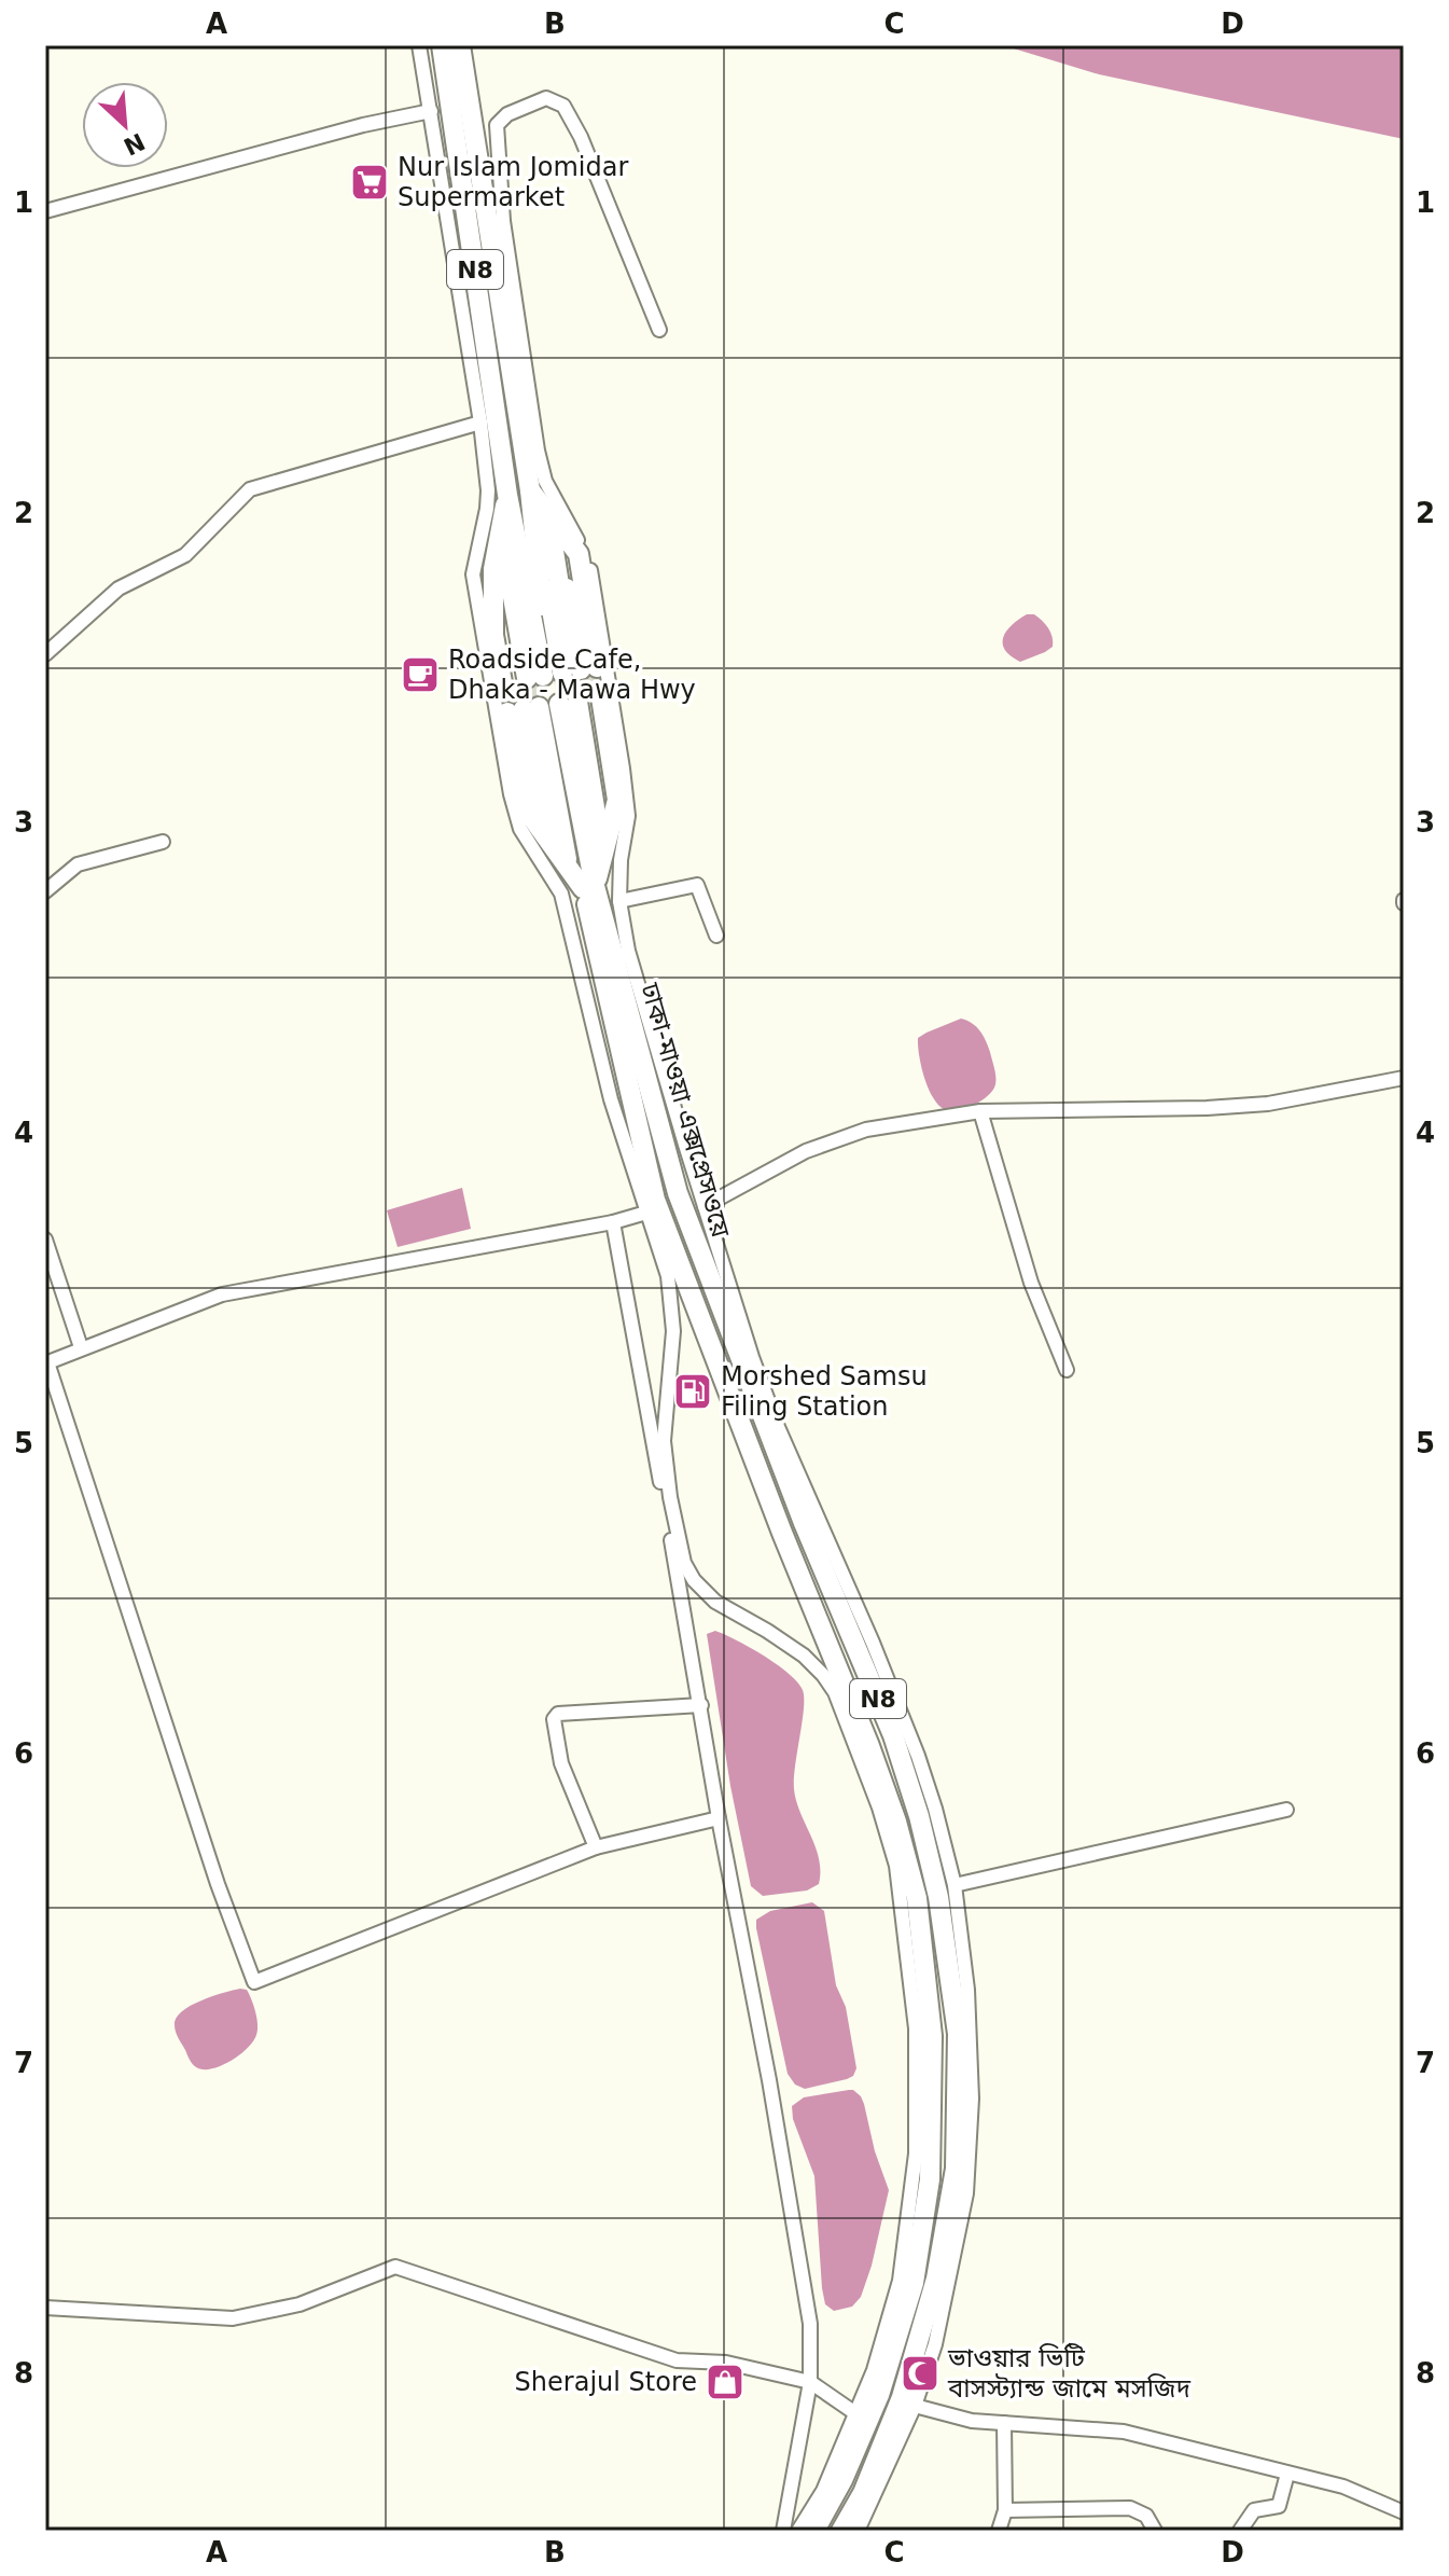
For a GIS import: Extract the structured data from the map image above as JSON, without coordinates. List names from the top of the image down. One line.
{"streets":{"highway":["N8","ঢাকা-মাওয়া এক্সপ্রেসওয়ে"]},"places":{"supermarket":["Nur Islam Jomidar Supermarket"],"cafe":["Roadside Cafe, Dhaka - Mawa Hwy"],"fuel station":["Morshed Samsu Filing Station"],"mosque":["ভাওয়ার ভিটি বাসস্ট্যান্ড জামে মসজিদ"],"shop":["Sherajul Store"]},"north":"bottom right","grid":{"columns":["A","B","C","D"],"rows":["1","2","3","4","5","6","7","8"]}}
